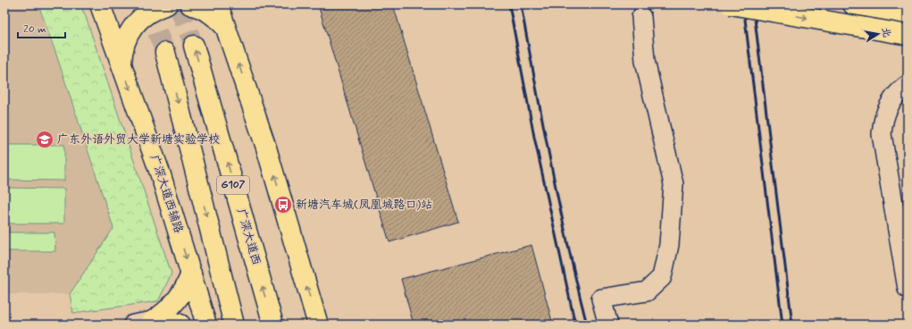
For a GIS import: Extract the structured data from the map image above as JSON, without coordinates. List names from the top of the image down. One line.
{"streets":{"main road":["G107","广深大道西辅路","广深大道西"]},"places":{"school or university":["广东外语外贸大学新塘实验学校"],"bus stop":["新塘汽车城(凤凰城路口)站"]},"scale_bar":"20 m","north":"right"}
